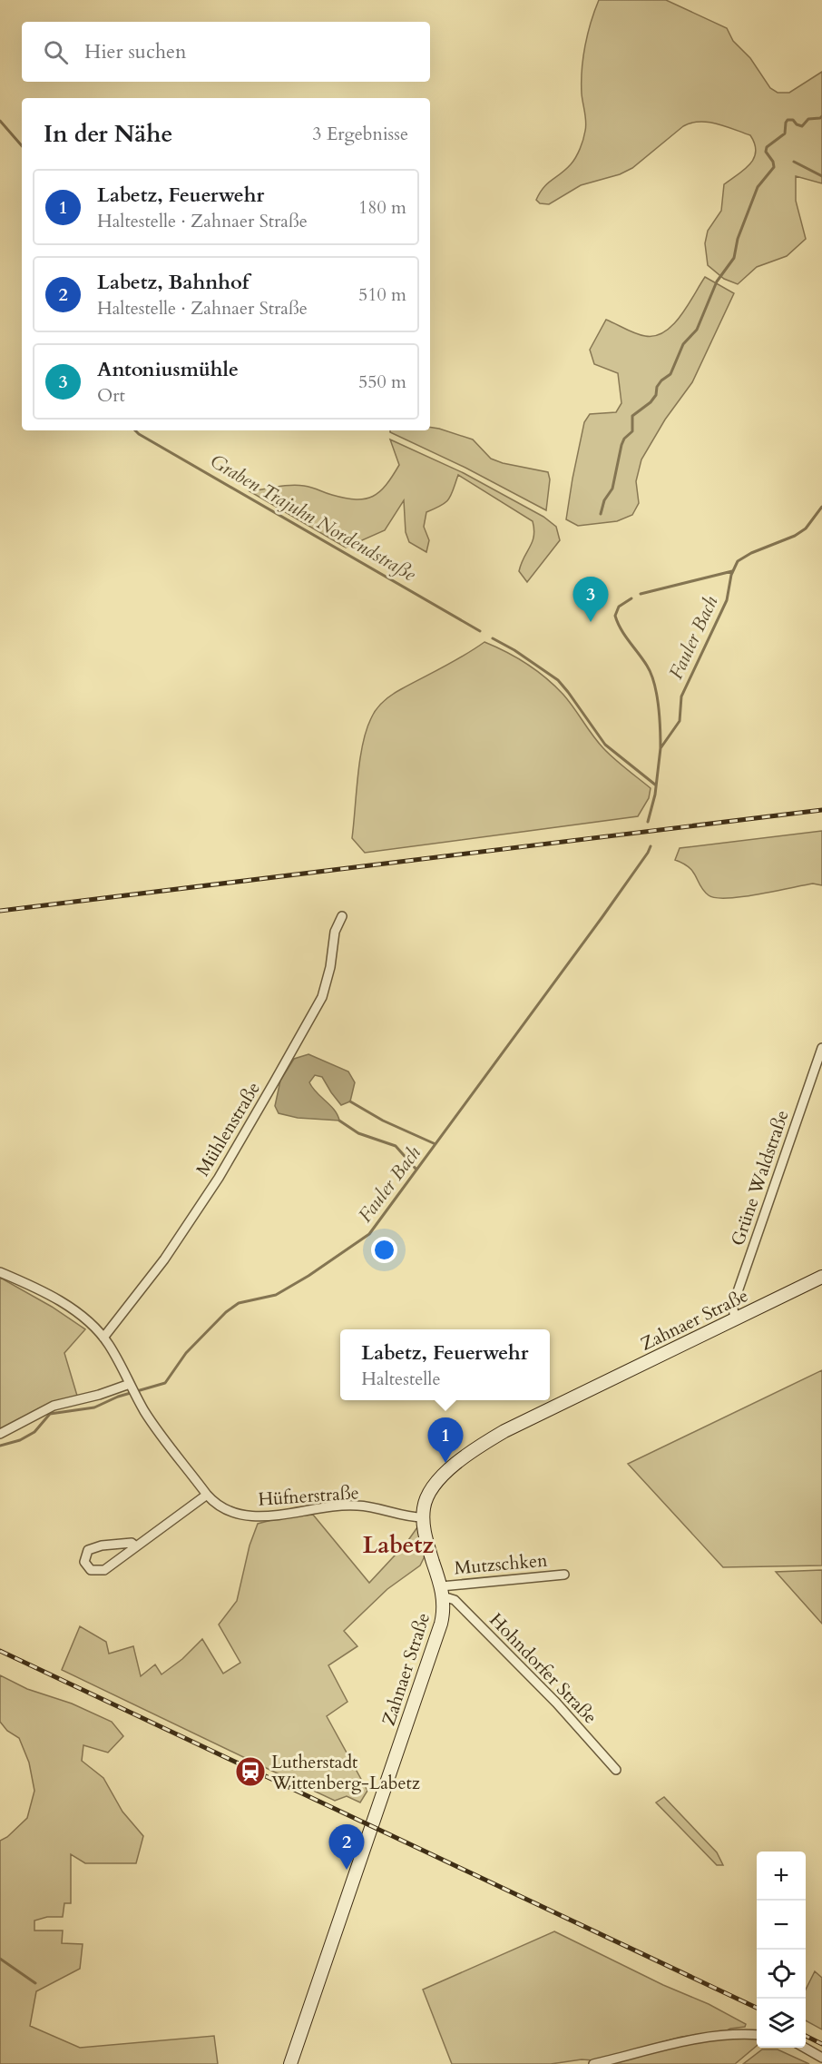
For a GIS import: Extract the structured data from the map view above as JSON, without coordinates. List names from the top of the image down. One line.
{"streets":{"main road":["Zahnaer Straße"],"street":["Mühlenstraße","Grüne Waldstraße","Hüfnerstraße","Mutzschken","Hohndorfer Straße"]},"crossings":[["Mühlenstraße","Hüfnerstraße"],["Grüne Waldstraße","Zahnaer Straße"],["Zahnaer Straße","Hüfnerstraße"],["Zahnaer Straße","Mutzschken"],["Zahnaer Straße","Hohndorfer Straße"],["Mutzschken","Hohndorfer Straße"]],"districts":["Labetz"],"water":["Graben Trajuhn Nordendstraße","Fauler Bach"],"places":{"station":["Lutherstadt Wittenberg-Labetz"]},"page":{"search":"Hier suchen","heading":["In der Nähe","3 Ergebnisse"],"list":[{"mark":"1","name":"Labetz, Feuerwehr","note":"Haltestelle · Zahnaer Straße","value":"180 m"},{"mark":"2","name":"Labetz, Bahnhof","note":"Haltestelle · Zahnaer Straße","value":"510 m"},{"mark":"3","name":"Antoniusmühle","note":"Ort","value":"550 m"}],"pins":["3","1","2"],"popup":["Labetz, Feuerwehr","Haltestelle"],"map_buttons":["+","−"]}}
